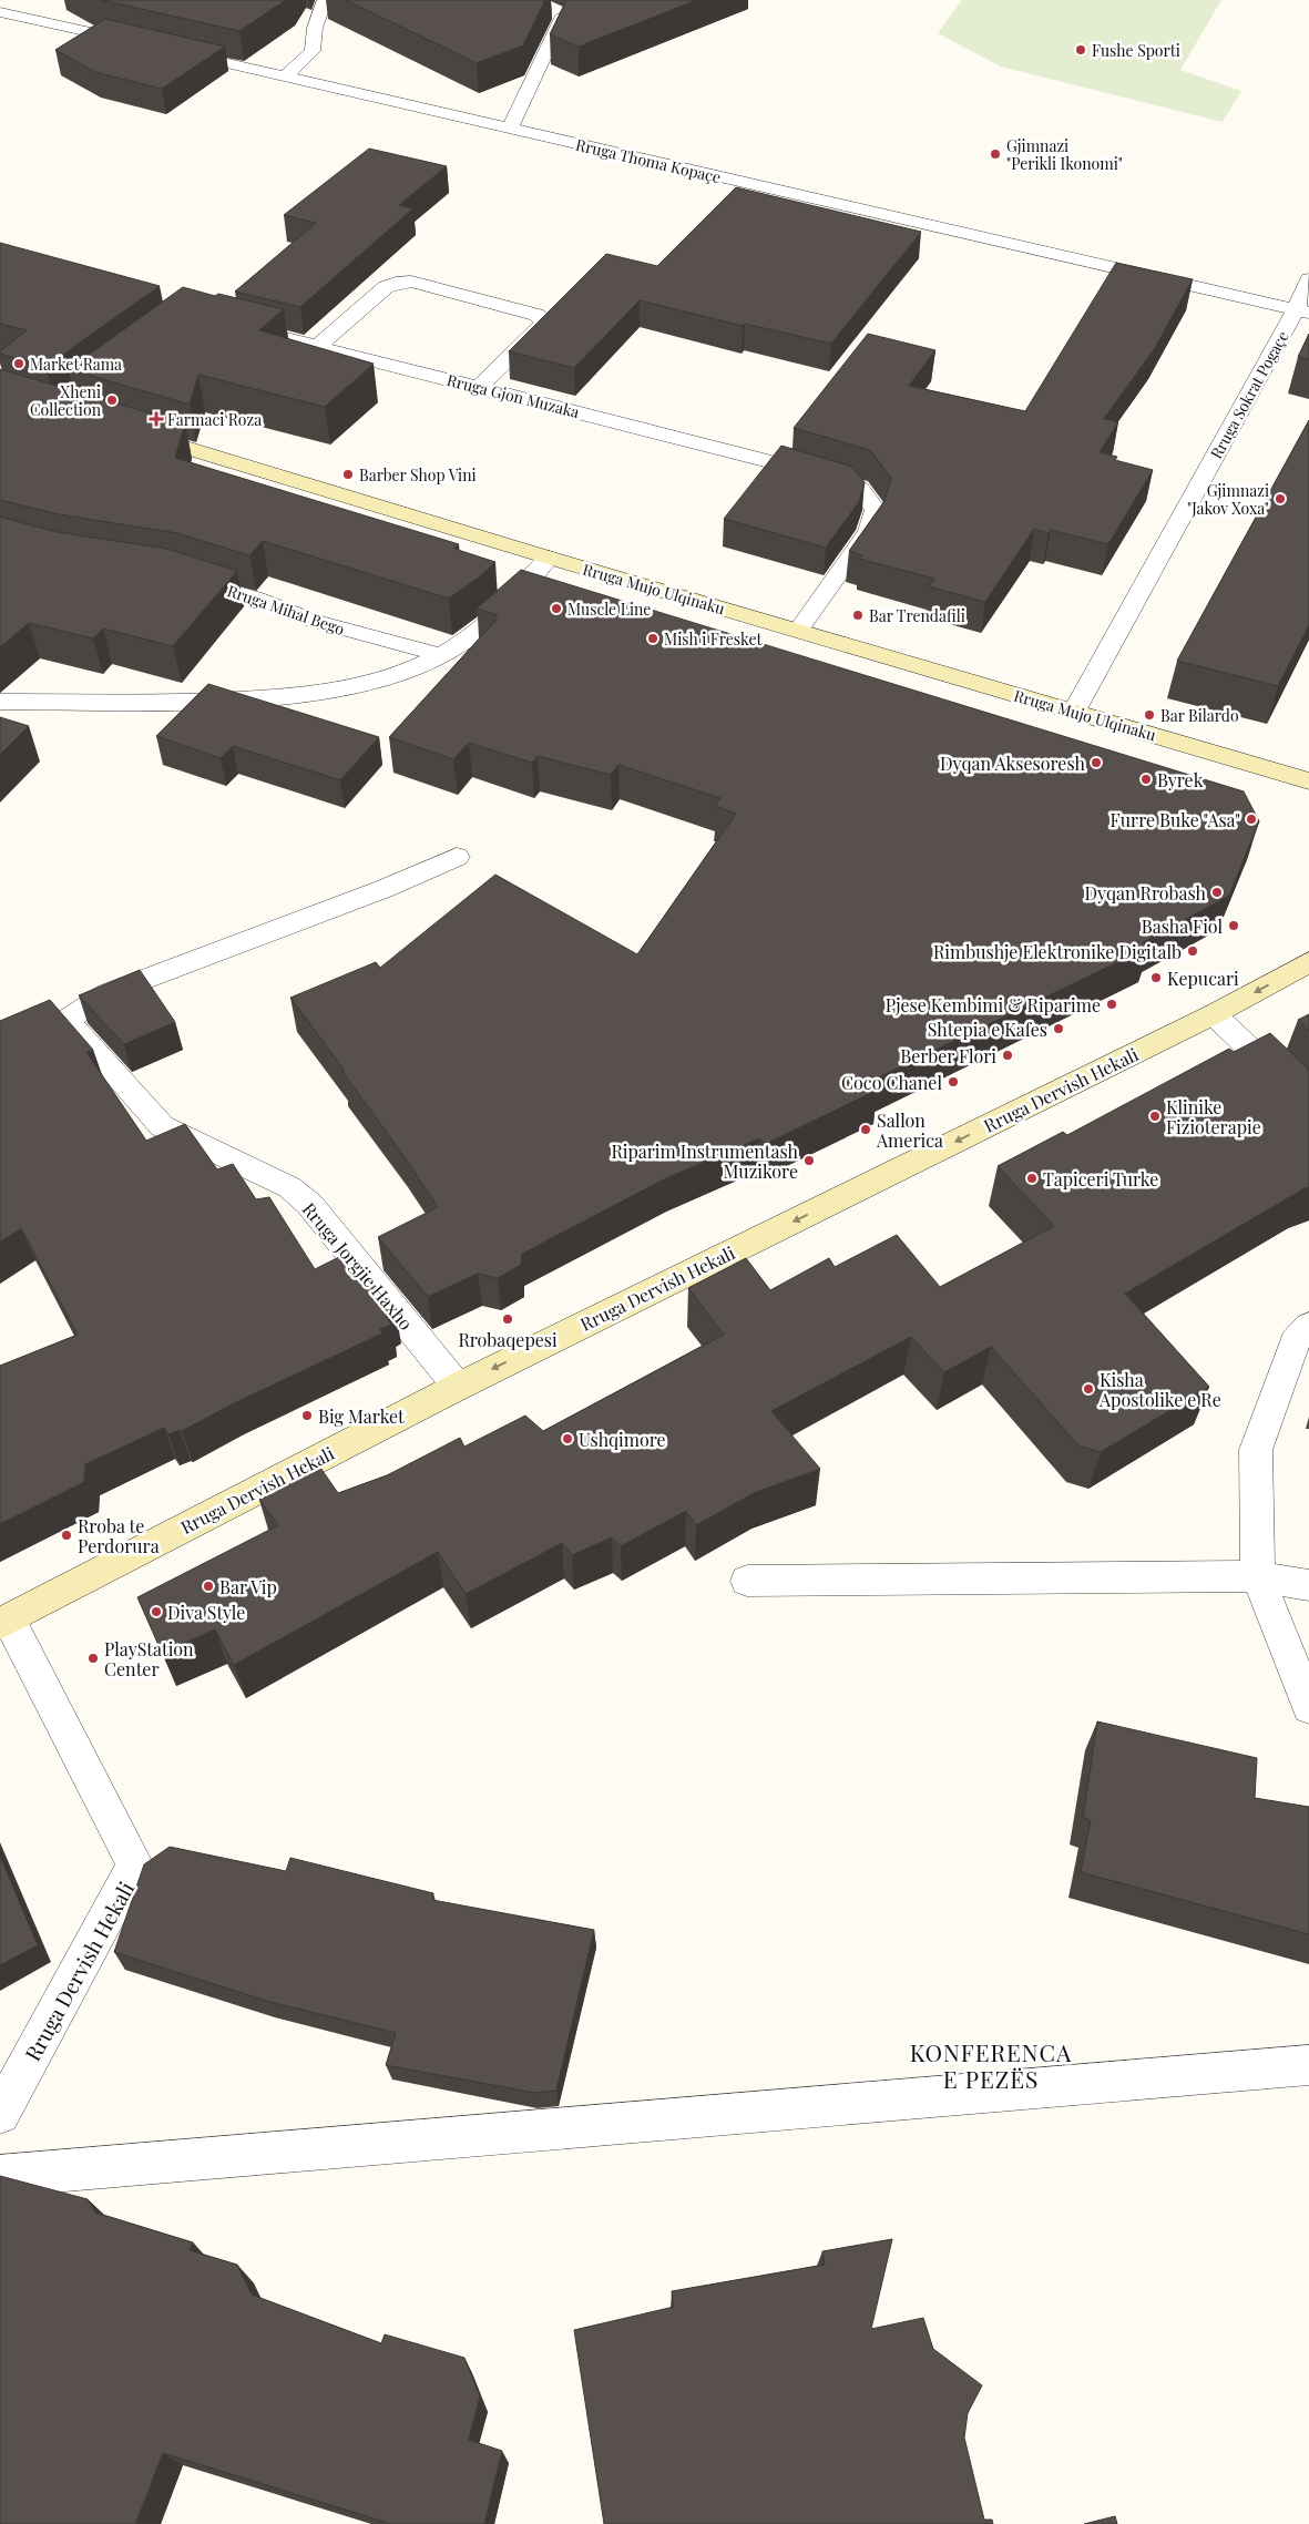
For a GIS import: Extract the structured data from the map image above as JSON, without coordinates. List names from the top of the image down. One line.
{"streets":{"main road":["Rruga Mujo Ulqinaku","Rruga Dervish Hekali"],"street":["Rruga Thoma Kopaçe","Rruga Sokrat Pogaçe","Rruga Gjon Muzaka","Rruga Mihal Bego","Rruga Jorgjie Haxho"]},"crossings":[["Rruga Thoma Kopaçe","Rruga Sokrat Pogaçe"],["Rruga Sokrat Pogaçe","Rruga Mujo Ulqinaku"],["Rruga Gjon Muzaka","Rruga Mujo Ulqinaku"],["Rruga Dervish Hekali","Rruga Jorgjie Haxho"]],"one_way":["Rruga Dervish Hekali"],"districts":["KONFERENCA E PEZËS"],"places":{"other":["Fushe Sporti","Gjimnazi \"Perikli Ikonomi\"","Market Rama","Xheni Collection","Barber Shop Vini","Gjimnazi \"Jakov Xoxa\"","Muscle Line","Bar Trendafili","Mish i Fresket","Bar Bilardo","Dyqan Aksesoresh","Byrek","Furre Buke \"Asa\"","Dyqan Rrobash","Basha Fiol","Rimbushje Elektronike Digitalb","Kepucari","Pjese Kembimi & Riparime","Shtepia e Kafes","Berber Flori","Coco Chanel","Klinike Fizioterapie","Sallon America","Riparim Instrumentash Muzikore","Tapiceri Turke","Rrobaqepesi","Kisha Apostolike e Re","Big Market","Ushqimore","Rroba te Perdorura","Bar Vip","Diva Style","PlayStation Center"],"health":["Farmaci Roza"]}}
